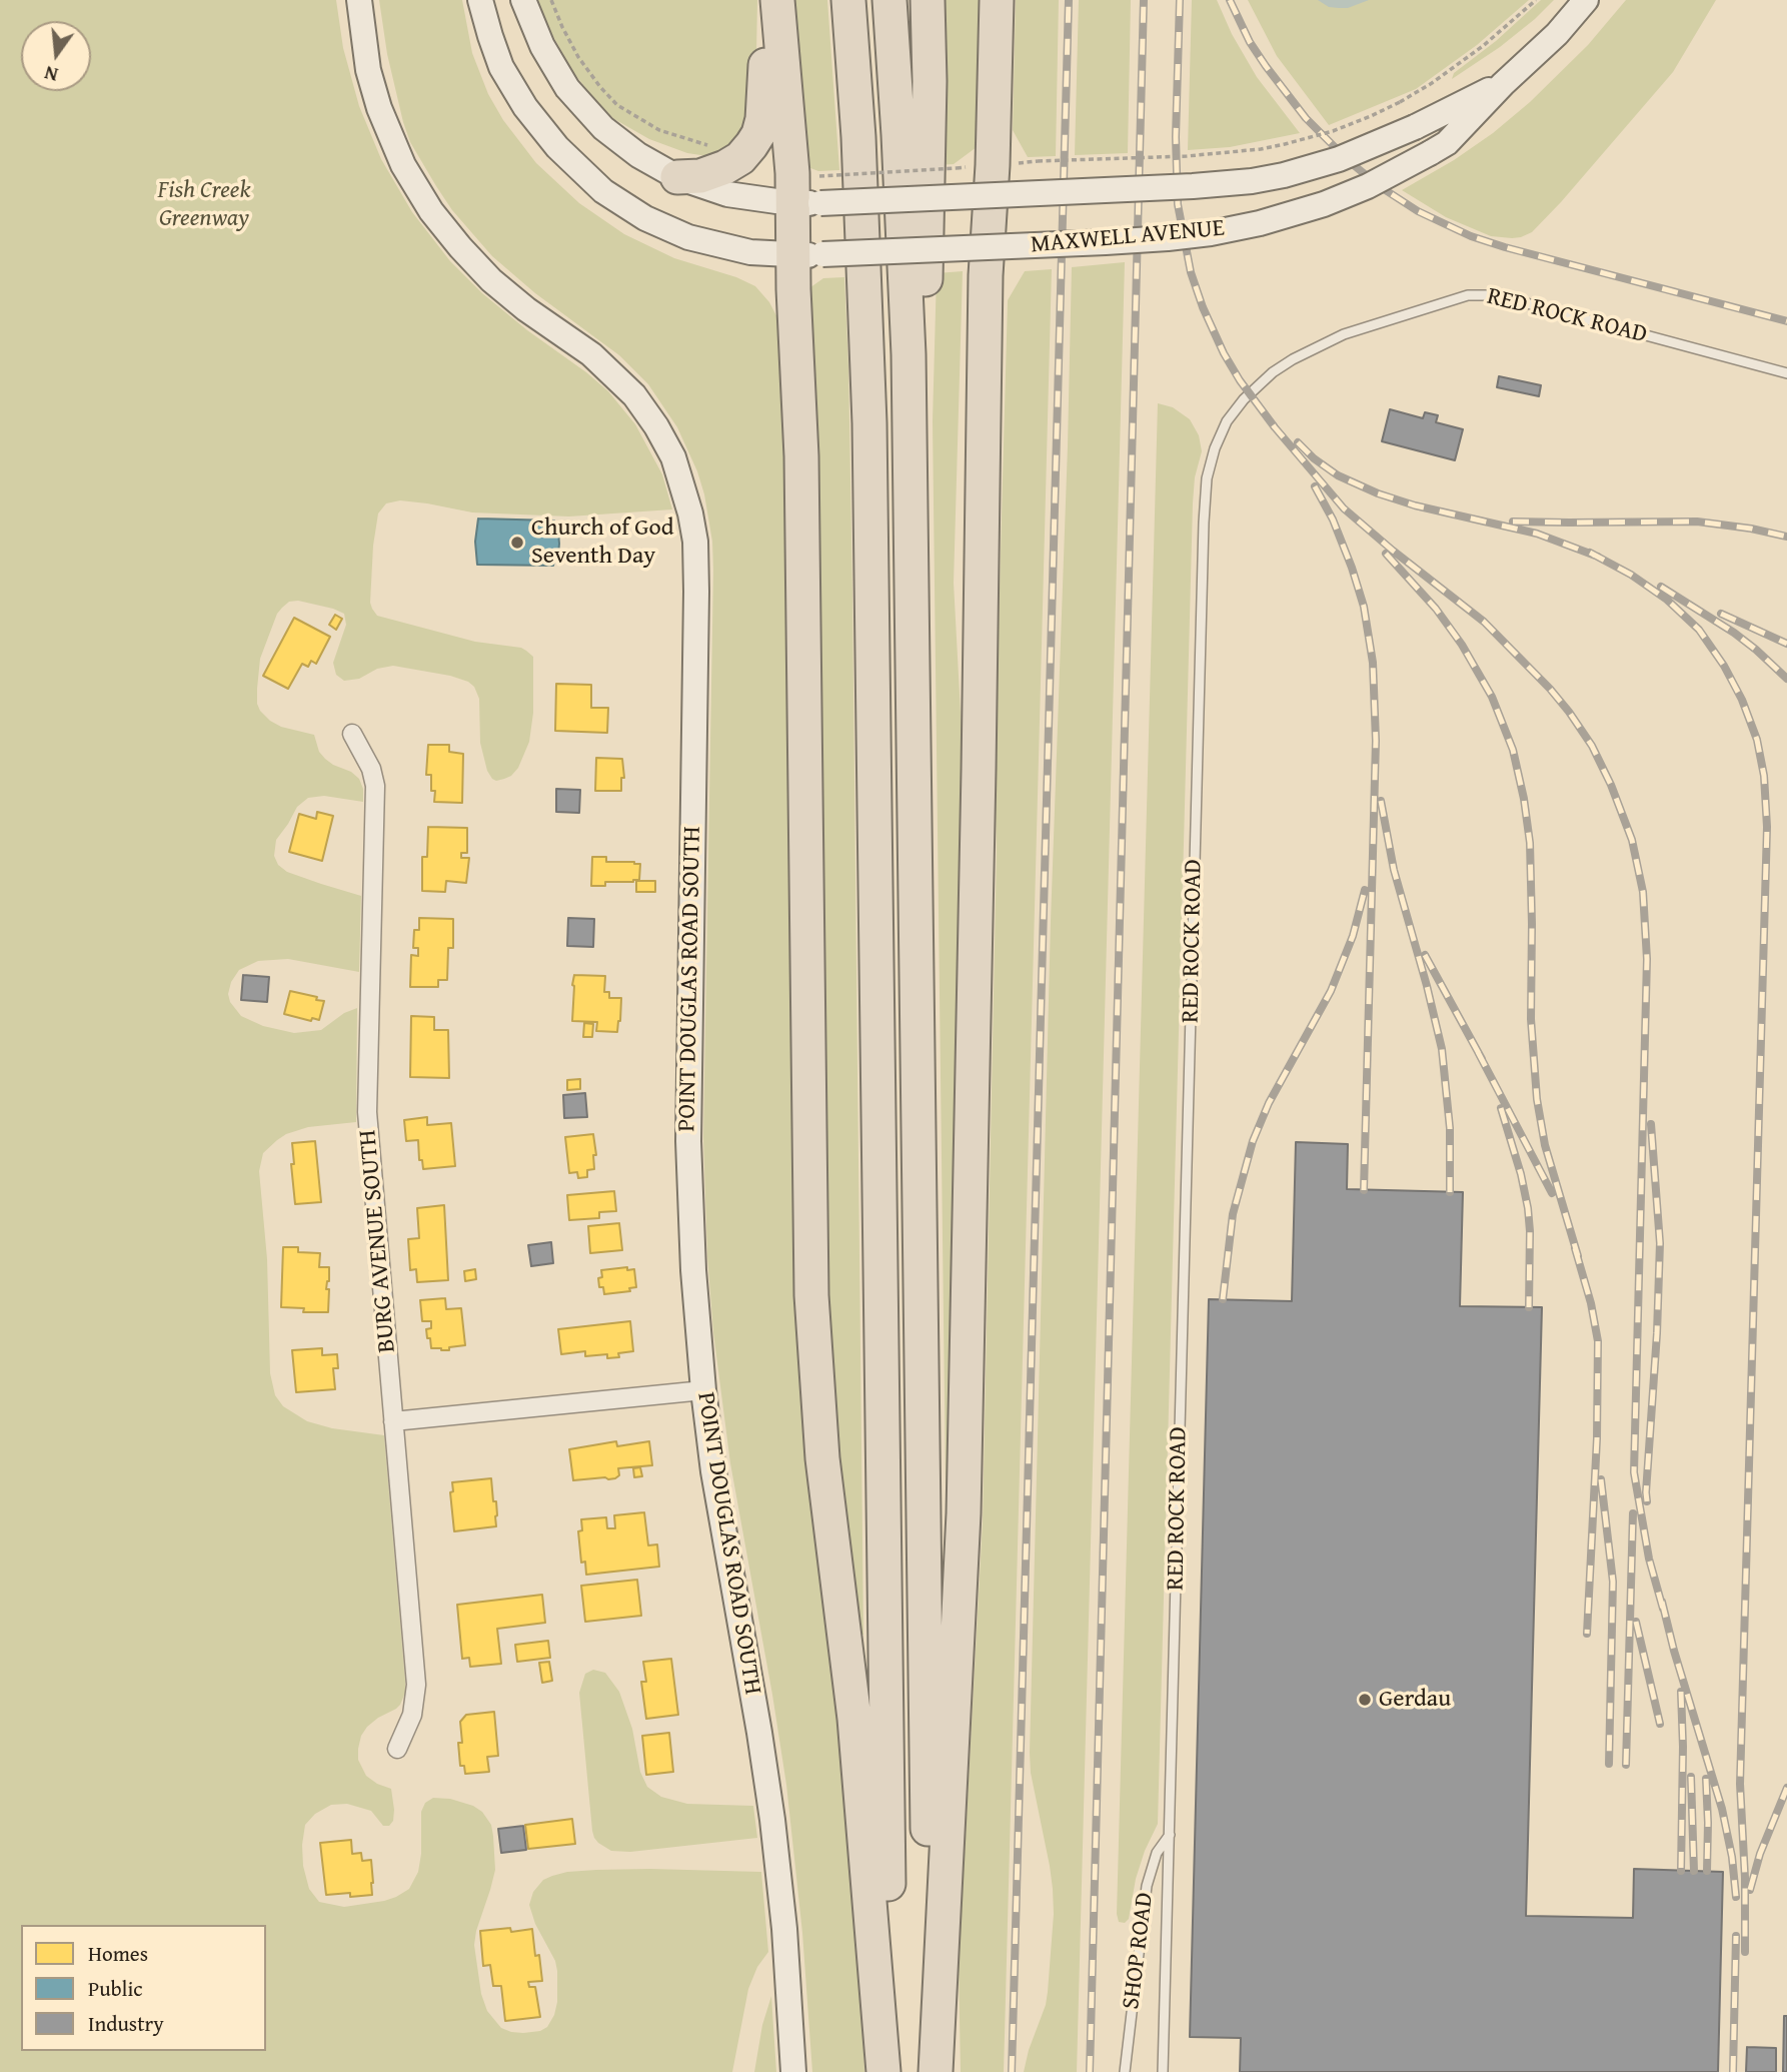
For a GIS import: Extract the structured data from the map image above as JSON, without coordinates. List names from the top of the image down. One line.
{"streets":{"main road":["MAXWELL AVENUE","POINT DOUGLAS ROAD SOUTH"],"street":["BURG AVENUE SOUTH"],"lane":["RED ROCK ROAD","SHOP ROAD"]},"crossings":[["RED ROCK ROAD","SHOP ROAD"]],"parks":["Fish Creek Greenway"],"places":["Church of God Seventh Day","Gerdau"],"legend":["Homes","Public","Industry"],"north":"bottom"}
